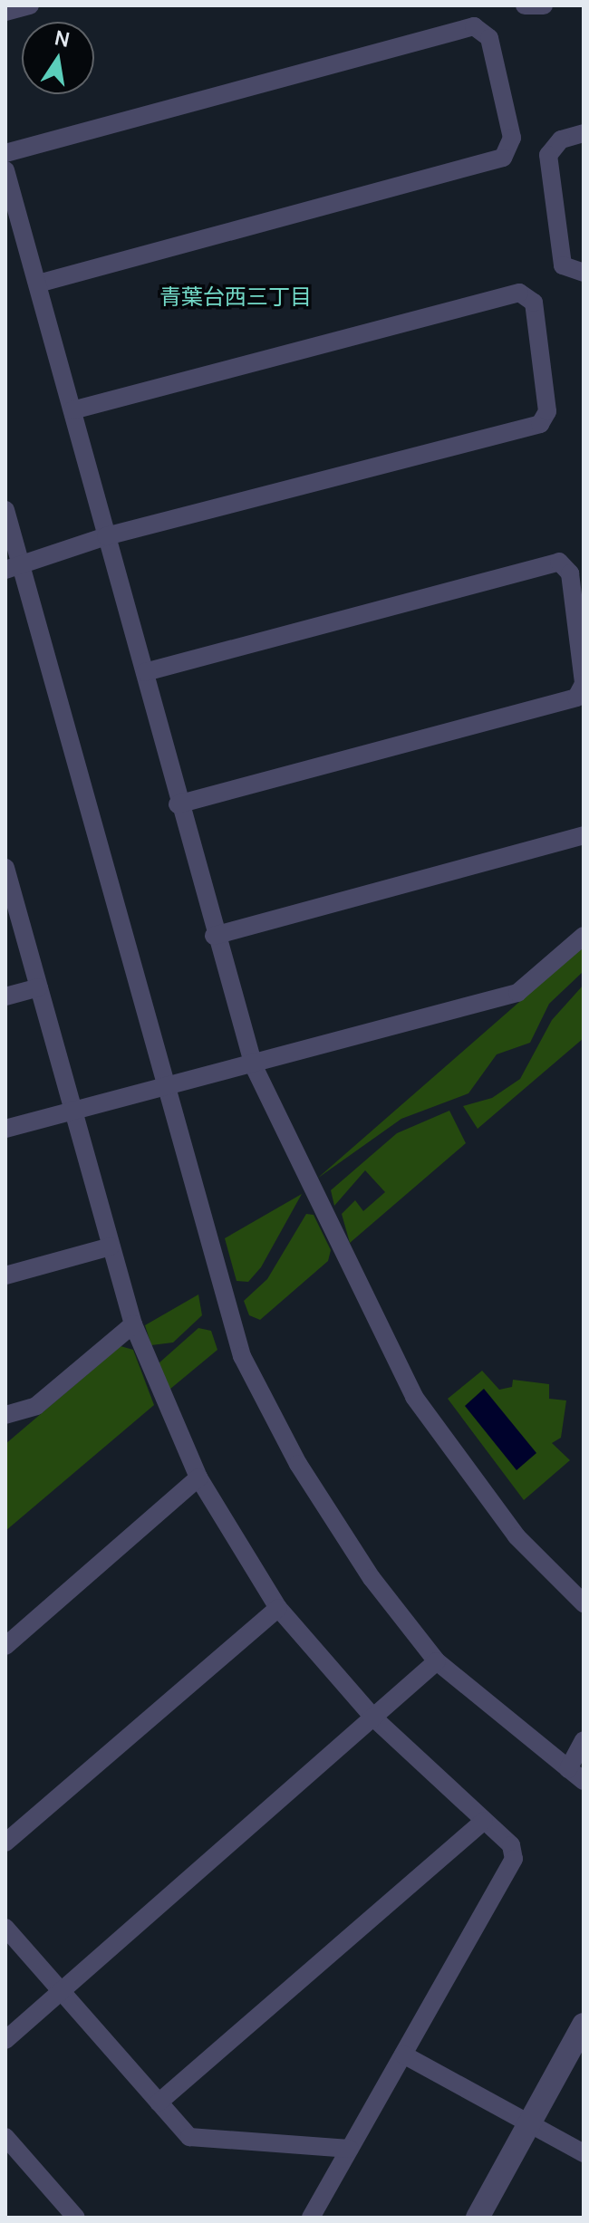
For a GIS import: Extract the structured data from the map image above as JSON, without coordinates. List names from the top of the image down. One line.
{"districts":["青葉台西三丁目"],"north":"top"}
